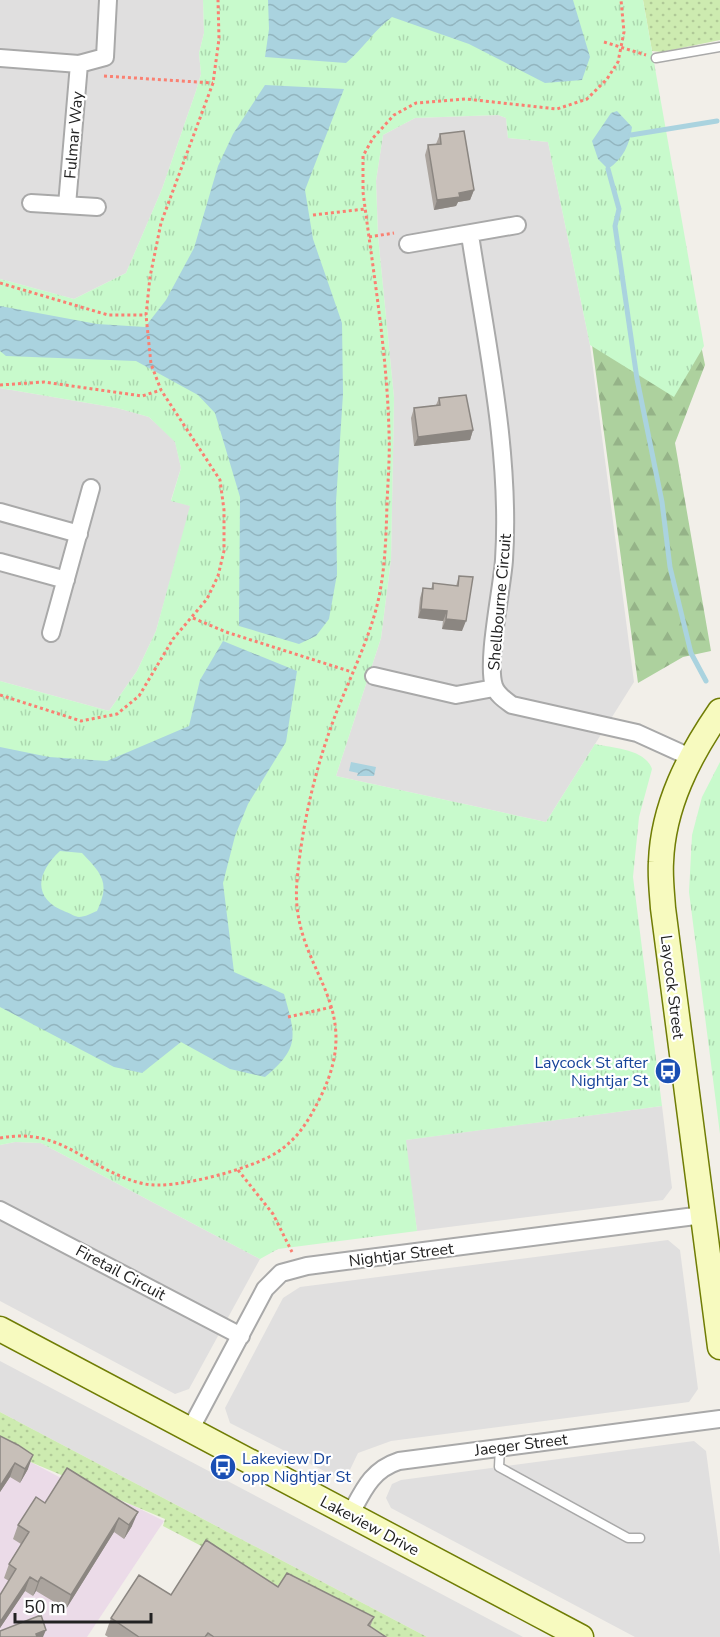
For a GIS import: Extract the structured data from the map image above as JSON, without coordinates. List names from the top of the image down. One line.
{"streets":{"street":["Fulmar Way","Shellbourne Circuit","Laycock Street","Nightjar Street","Firetail Circuit","Jaeger Street","Lakeview Drive"]},"crossings":[["Shellbourne Circuit","Laycock Street"],["Laycock Street","Nightjar Street"],["Nightjar Street","Firetail Circuit"],["Nightjar Street","Lakeview Drive"],["Jaeger Street","Lakeview Drive"]],"places":{"bus stop":["Laycock St after Nightjar St","Lakeview Dr opp Nightjar St"]},"scale_bar":"50 m"}
